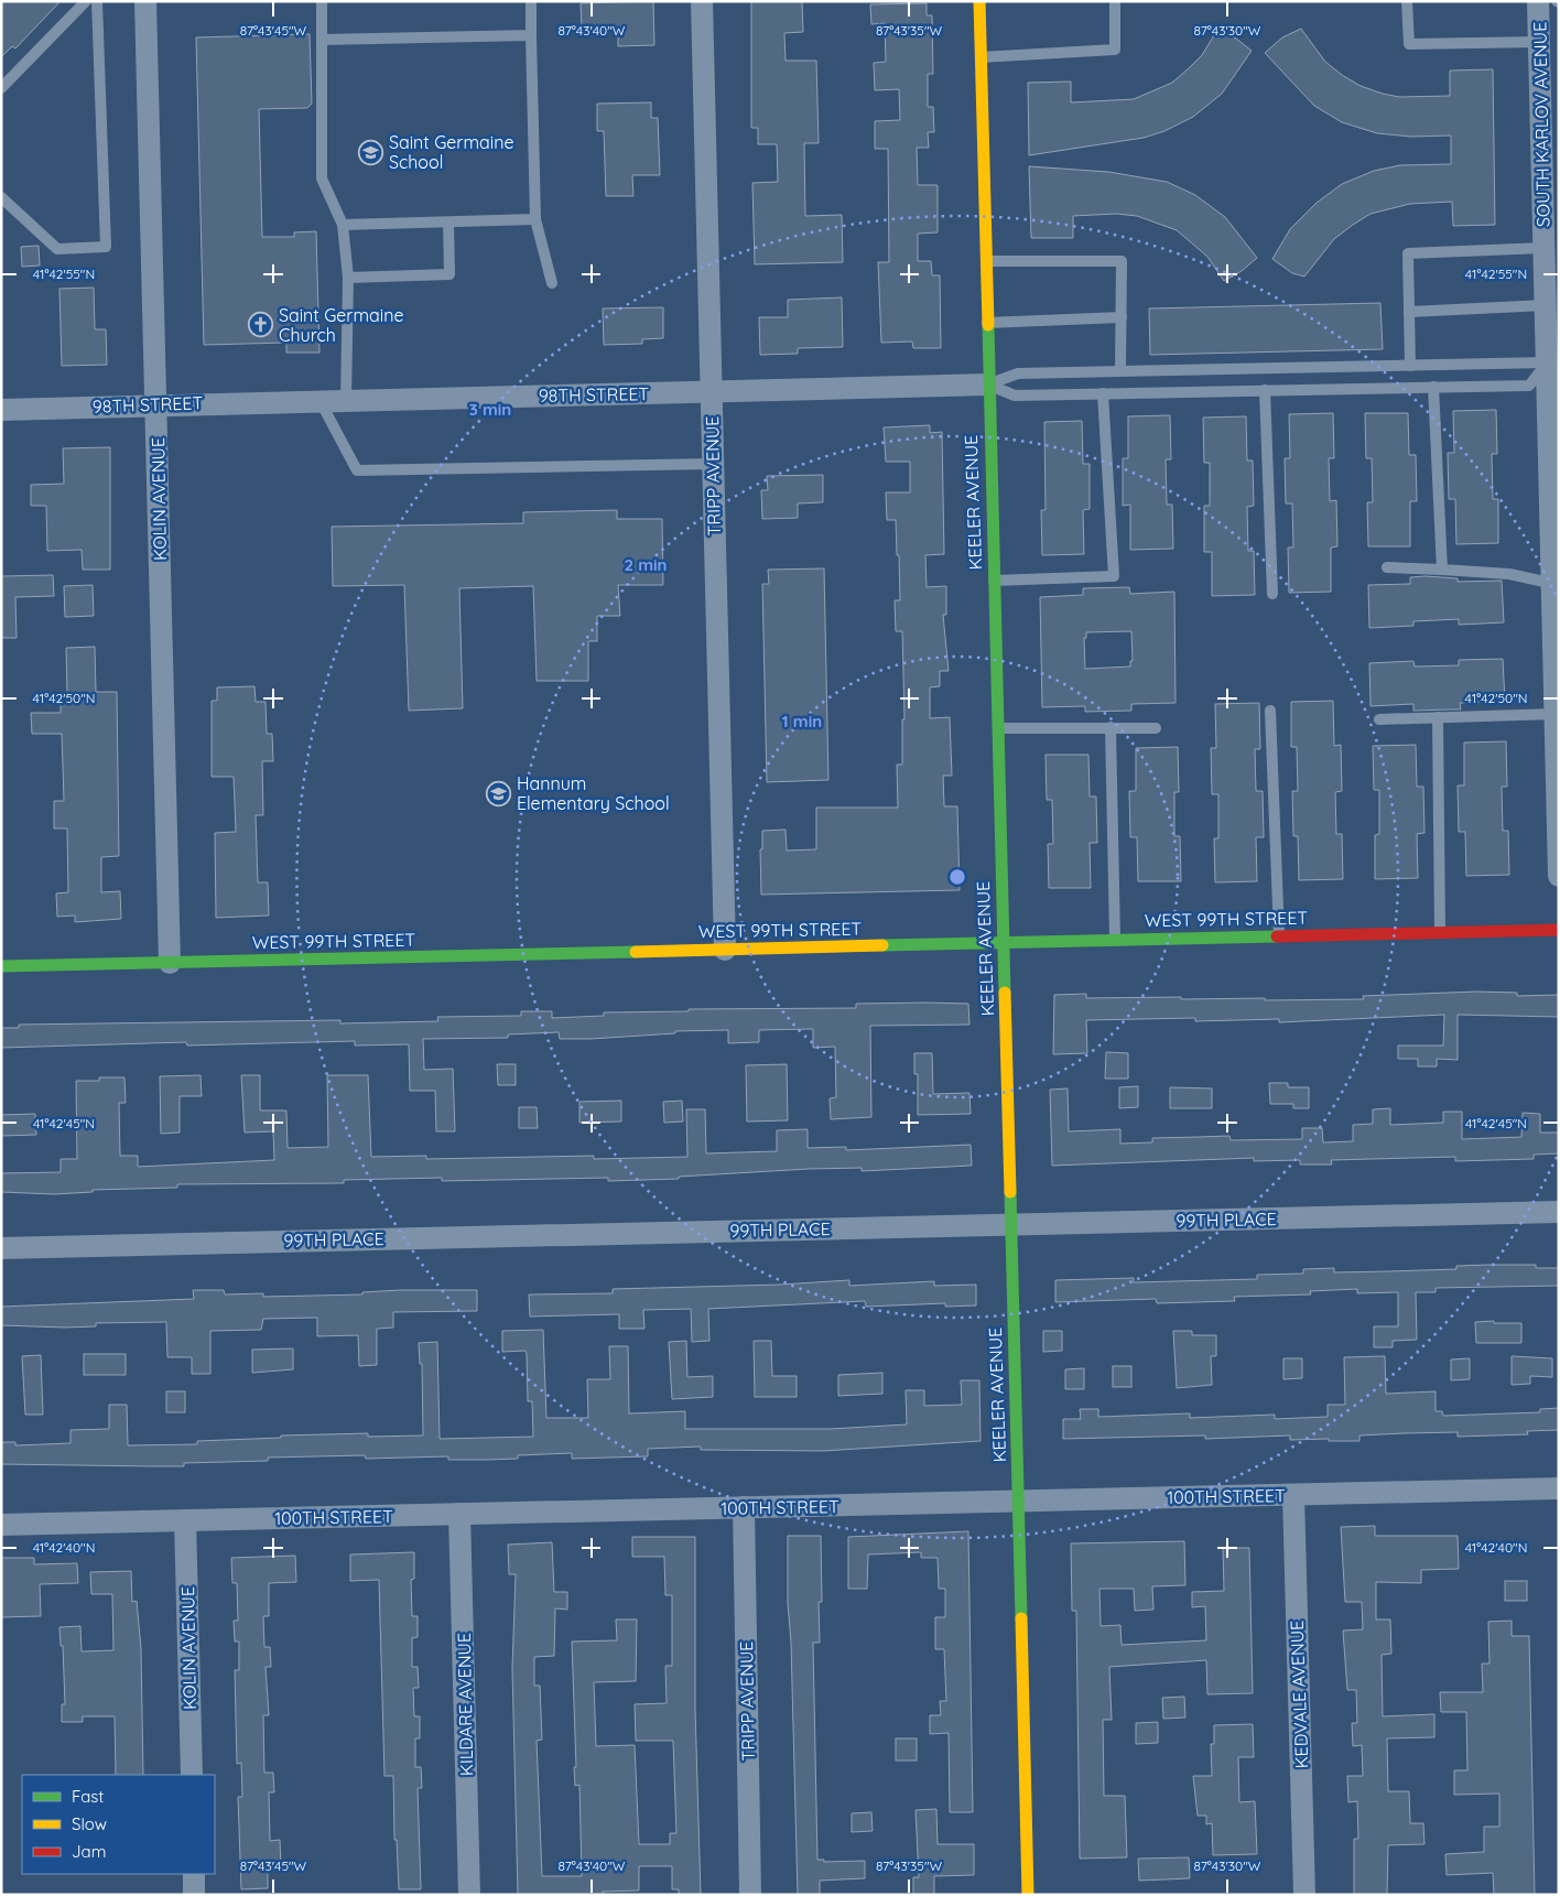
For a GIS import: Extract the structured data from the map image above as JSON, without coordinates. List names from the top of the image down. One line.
{"streets":{"street":["SOUTH KARLOV AVENUE","98TH STREET","TRIPP AVENUE","KOLIN AVENUE","KEELER AVENUE","WEST 99TH STREET","99TH PLACE","100TH STREET","KEDVALE AVENUE","KILDARE AVENUE"]},"crossings":[["98TH STREET","TRIPP AVENUE"],["98TH STREET","KOLIN AVENUE"],["98TH STREET","KEELER AVENUE"],["TRIPP AVENUE","WEST 99TH STREET"],["TRIPP AVENUE","100TH STREET"],["KOLIN AVENUE","WEST 99TH STREET"],["KOLIN AVENUE","100TH STREET"],["KEELER AVENUE","WEST 99TH STREET"],["KEELER AVENUE","99TH PLACE"],["KEELER AVENUE","100TH STREET"],["100TH STREET","KEDVALE AVENUE"],["100TH STREET","KILDARE AVENUE"]],"places":{"school or university":["Saint Germaine School","Hannum Elementary School"],"church":["Saint Germaine Church"]},"legend":["Fast","Slow","Jam"],"coordinates":["87°43'45\"W","87°43'40\"W","87°43'35\"W","87°43'30\"W","41°42'55\"N","41°42'50\"N","41°42'45\"N","41°42'40\"N"],"rings":["3 min","2 min","1 min"]}
